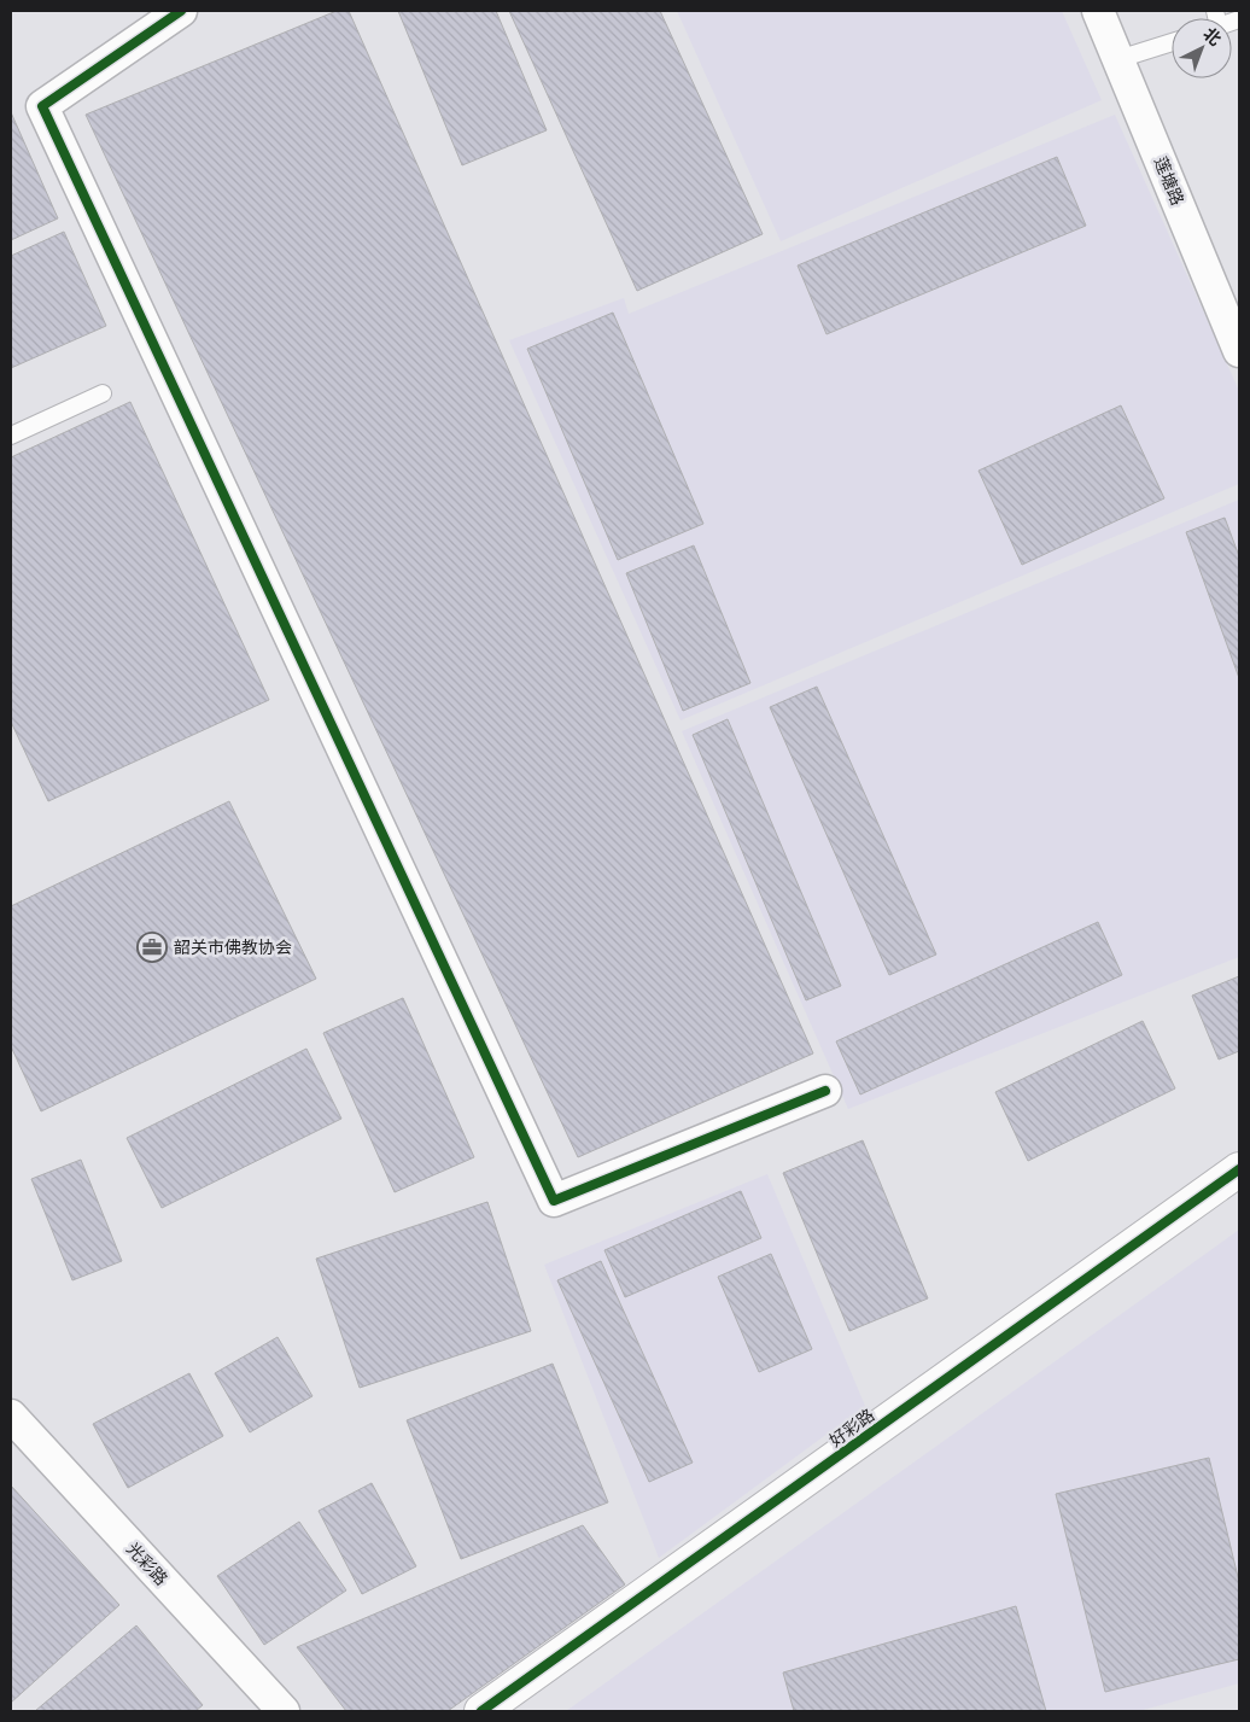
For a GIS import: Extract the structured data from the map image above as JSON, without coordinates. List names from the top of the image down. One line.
{"streets":{"street":["莲塘路","好彩路","光彩路"]},"places":{"office":["韶关市佛教协会"]},"north":"top right"}
